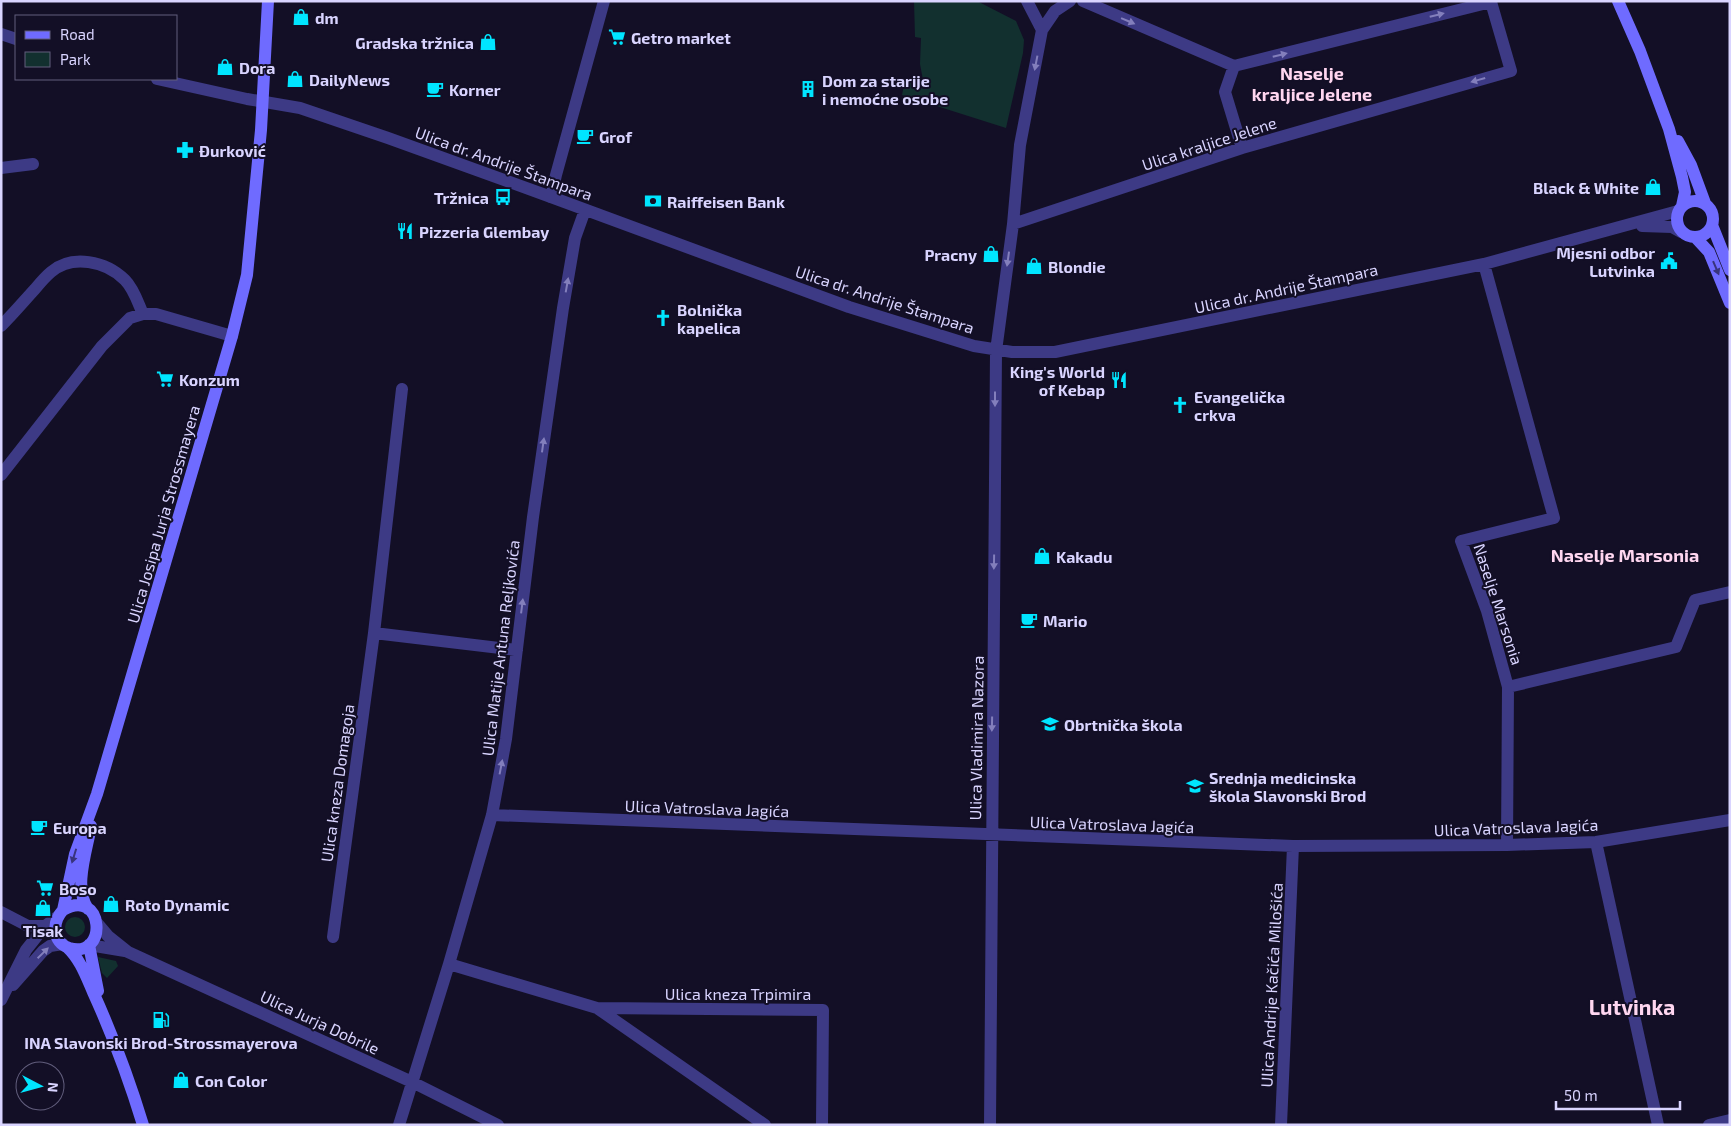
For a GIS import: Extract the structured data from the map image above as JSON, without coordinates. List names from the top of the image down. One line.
{"streets":{"main road":["Ulica Josipa Jurja Strossmayera"],"street":["Ulica kraljice Jelene","Ulica dr. Andrije Štampara","Naselje Marsonia","Ulica Matije Antuna Reljkovića","Ulica Vladimira Nazora","Ulica kneza Domagoja","Ulica Vatroslava Jagića","Ulica Andrije Kačića Milošića","Ulica kneza Trpimira","Ulica Jurja Dobrile"]},"crossings":[["Ulica dr. Andrije Štampara","Ulica Josipa Jurja Strossmayera"],["Ulica dr. Andrije Štampara","Naselje Marsonia"],["Ulica dr. Andrije Štampara","Ulica Matije Antuna Reljkovića"],["Ulica dr. Andrije Štampara","Ulica Vladimira Nazora"],["Ulica Josipa Jurja Strossmayera","Ulica Jurja Dobrile"],["Ulica Matije Antuna Reljkovića","Ulica Vatroslava Jagića"],["Ulica Matije Antuna Reljkovića","Ulica kneza Trpimira"],["Ulica Matije Antuna Reljkovića","Ulica Jurja Dobrile"],["Ulica Vladimira Nazora","Ulica Vatroslava Jagića"],["Ulica Vatroslava Jagića","Ulica Andrije Kačića Milošića"]],"one_way":["Ulica Matije Antuna Reljkovića","Ulica Vladimira Nazora"],"districts":["Naselje kraljice Jelene","Naselje Marsonia","Lutvinka"],"places":{"shop":["dm","Gradska tržnica","Dora","DailyNews","Black & White","Pracny","Blondie","Kakadu","Roto Dynamic","Tisak","Con Color"],"supermarket":["Getro market","Konzum","Boso"],"cafe":["Korner","Grof","Mario","Europa"],"building":["Dom za starije i nemoćne osobe"],"pharmacy":["Đurković"],"bus stop":["Tržnica"],"bank":["Raiffeisen Bank"],"restaurant":["Pizzeria Glembay","King's World of Kebap"],"public building":["Mjesni odbor Lutvinka"],"church":["Bolnička kapelica","Evangelička crkva"],"school or university":["Obrtnička škola","Srednja medicinska škola Slavonski Brod"],"fuel station":["INA Slavonski Brod-Strossmayerova"]},"legend":["Road","Park"],"scale_bar":"50 m","north":"right"}
